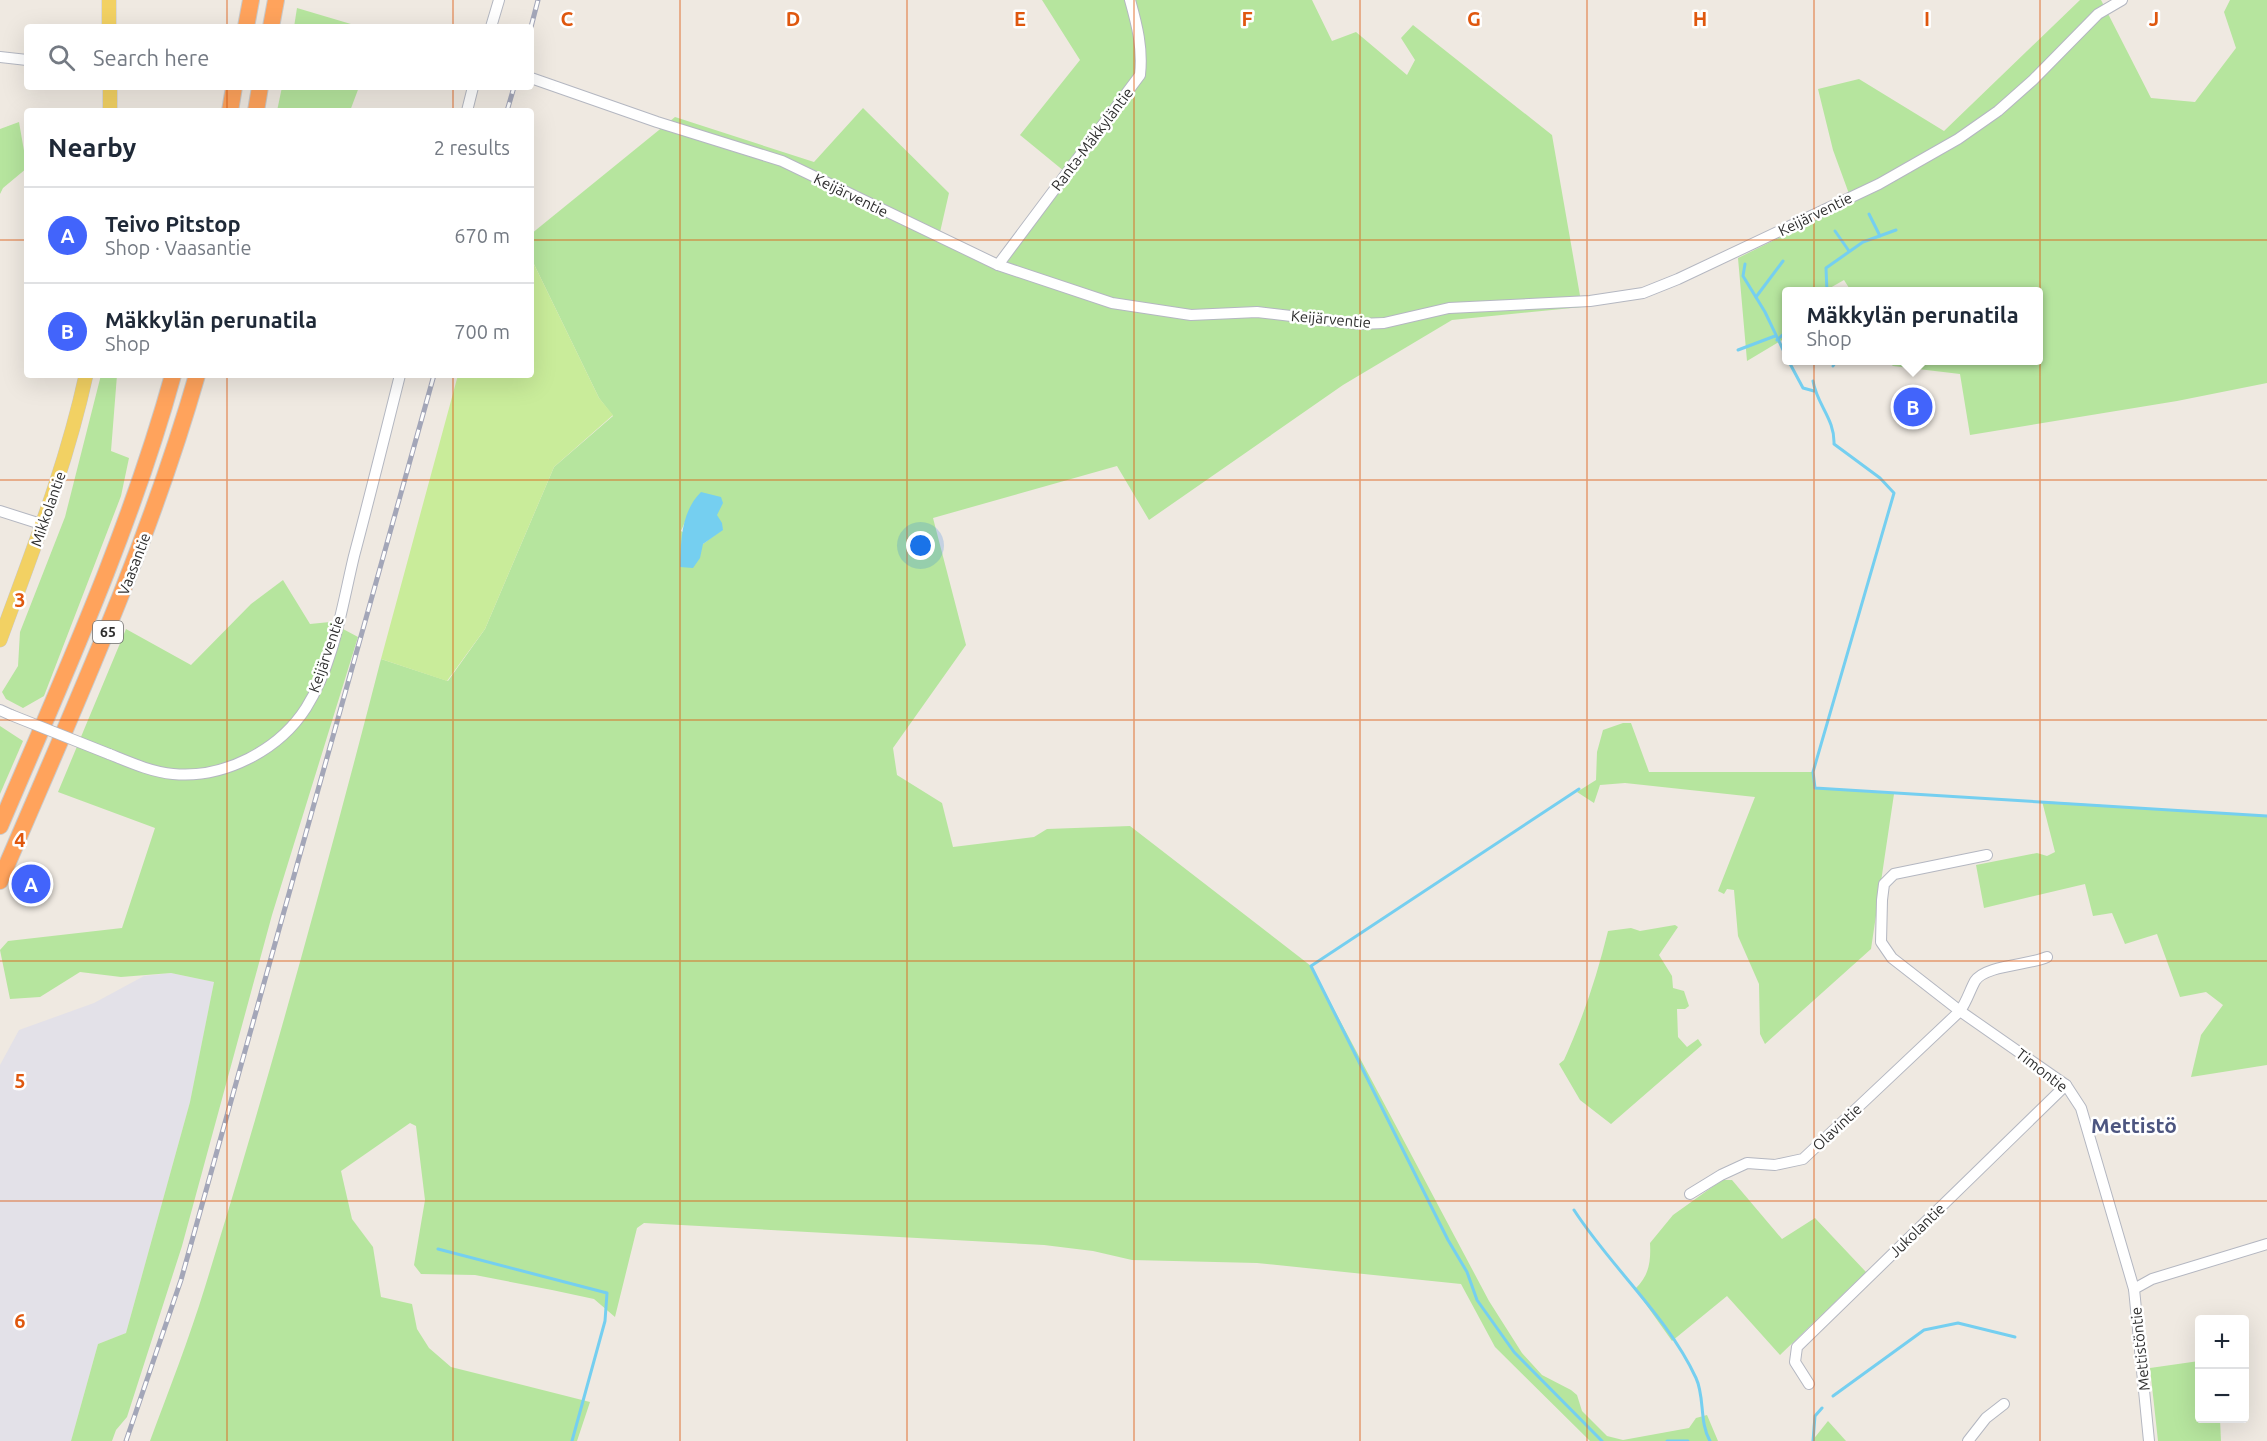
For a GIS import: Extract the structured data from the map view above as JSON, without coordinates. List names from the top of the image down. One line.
{"streets":{"highway":["Vaasantie","65"],"main road":["Mikkolantie"],"street":["Ranta-Mäkkyläntie","Keijärventie","Timontie","Olavintie","Jukolantie","Mettistöntie"]},"crossings":[["Ranta-Mäkkyläntie","Keijärventie"],["Timontie","Olavintie"],["Timontie","Jukolantie"],["Timontie","Mettistöntie"]],"districts":["Mettistö"],"page":{"search":"Search here","heading":["Nearby","2 results"],"list":[{"mark":"A","name":"Teivo Pitstop","note":"Shop · Vaasantie","value":"670 m"},{"mark":"B","name":"Mäkkylän perunatila","note":"Shop","value":"700 m"}],"popup":["Mäkkylän perunatila","Shop"],"pins":["B","A"],"map_buttons":["+","−"]},"grid":{"columns":["C","D","E","F","G","H","I","J"],"rows":["3","4","5","6"]}}
